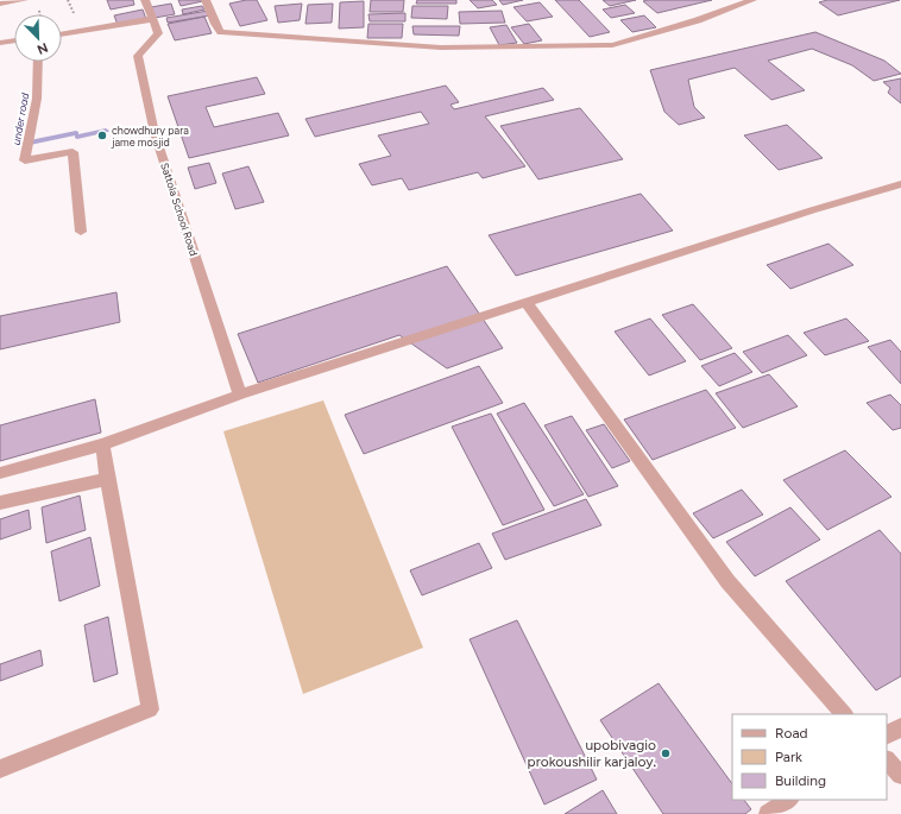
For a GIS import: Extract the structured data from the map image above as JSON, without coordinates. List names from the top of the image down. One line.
{"streets":{"street":["Sattola School Road"]},"water":["under road"],"places":["chowdhury para jame mosjid","upobivagio prokoushilir karjaloy."],"legend":["Road","Park","Building"],"north":"bottom right"}
